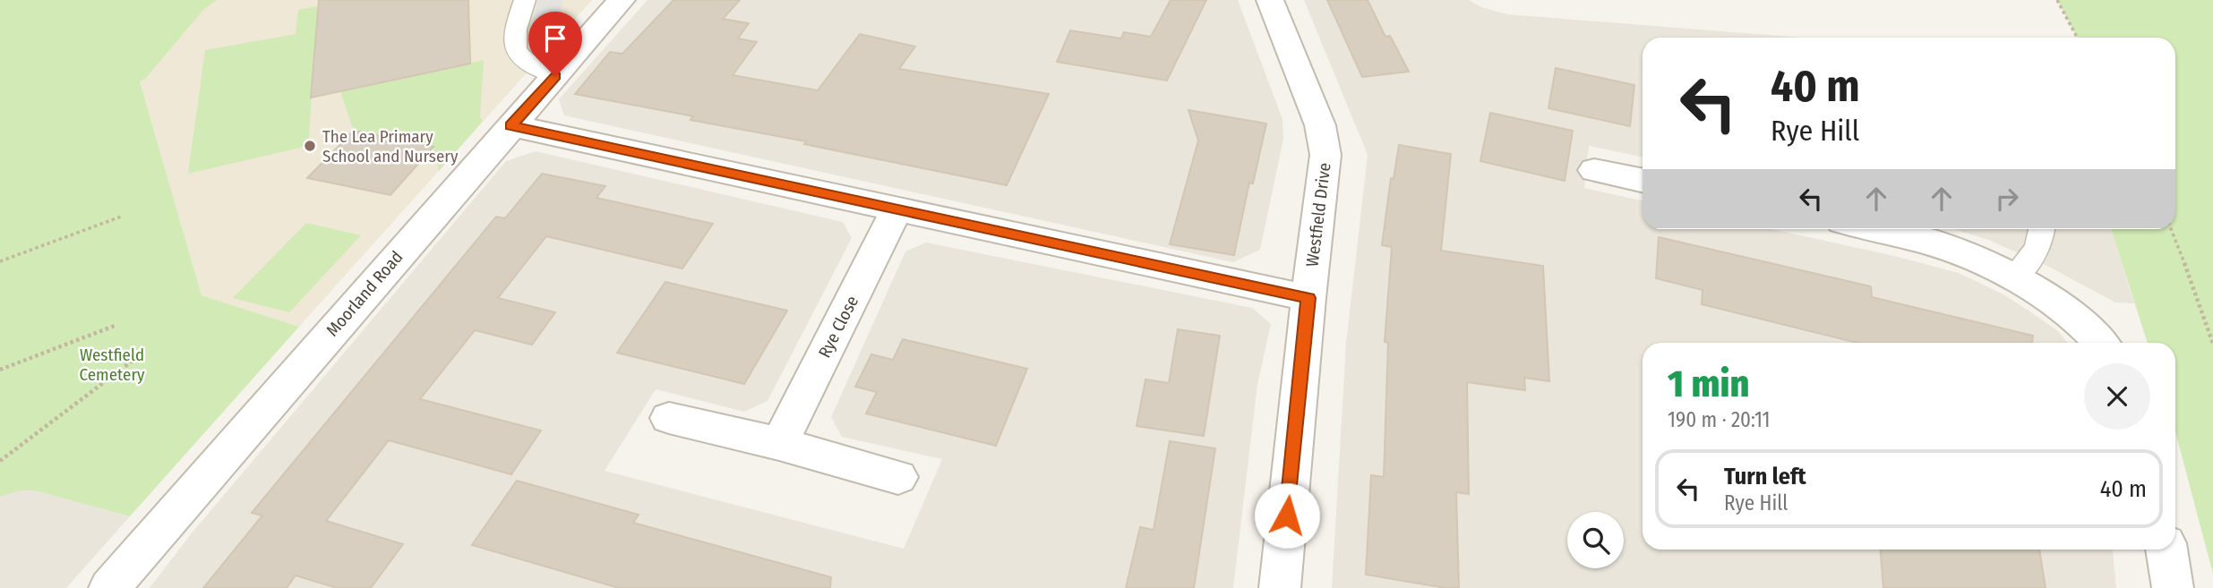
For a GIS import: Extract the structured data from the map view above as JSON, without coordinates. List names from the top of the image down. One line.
{"streets":{"street":["Westfield Drive","Moorland Road","Rye Close"]},"parks":["Westfield Cemetery"],"places":["The Lea Primary School and Nursery"],"page":{"turn":["40 m","Rye Hill"],"heading":["1 min","190 m · 20:11"],"list":[{"name":"Turn left","note":"Rye Hill","value":"40 m"}]}}
